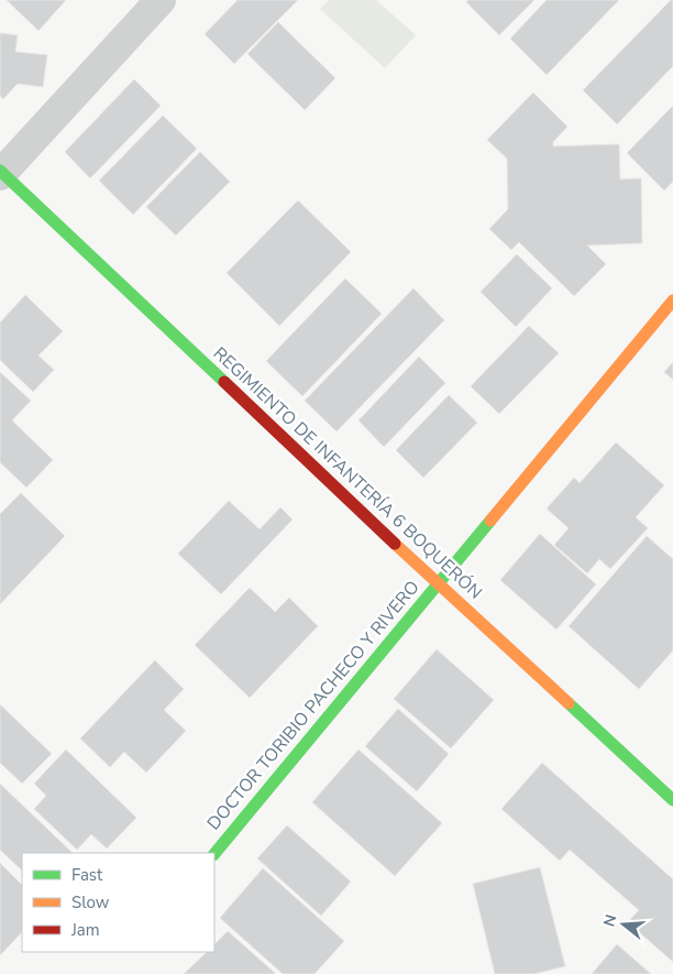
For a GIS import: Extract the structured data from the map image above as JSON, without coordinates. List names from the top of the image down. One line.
{"streets":{"street":["REGIMIENTO DE INFANTERÍA 6 BOQUERÓN","DOCTOR TORIBIO PACHECO Y RIVERO"]},"crossings":[["REGIMIENTO DE INFANTERÍA 6 BOQUERÓN","DOCTOR TORIBIO PACHECO Y RIVERO"]],"legend":["Fast","Slow","Jam"],"north":"left"}
